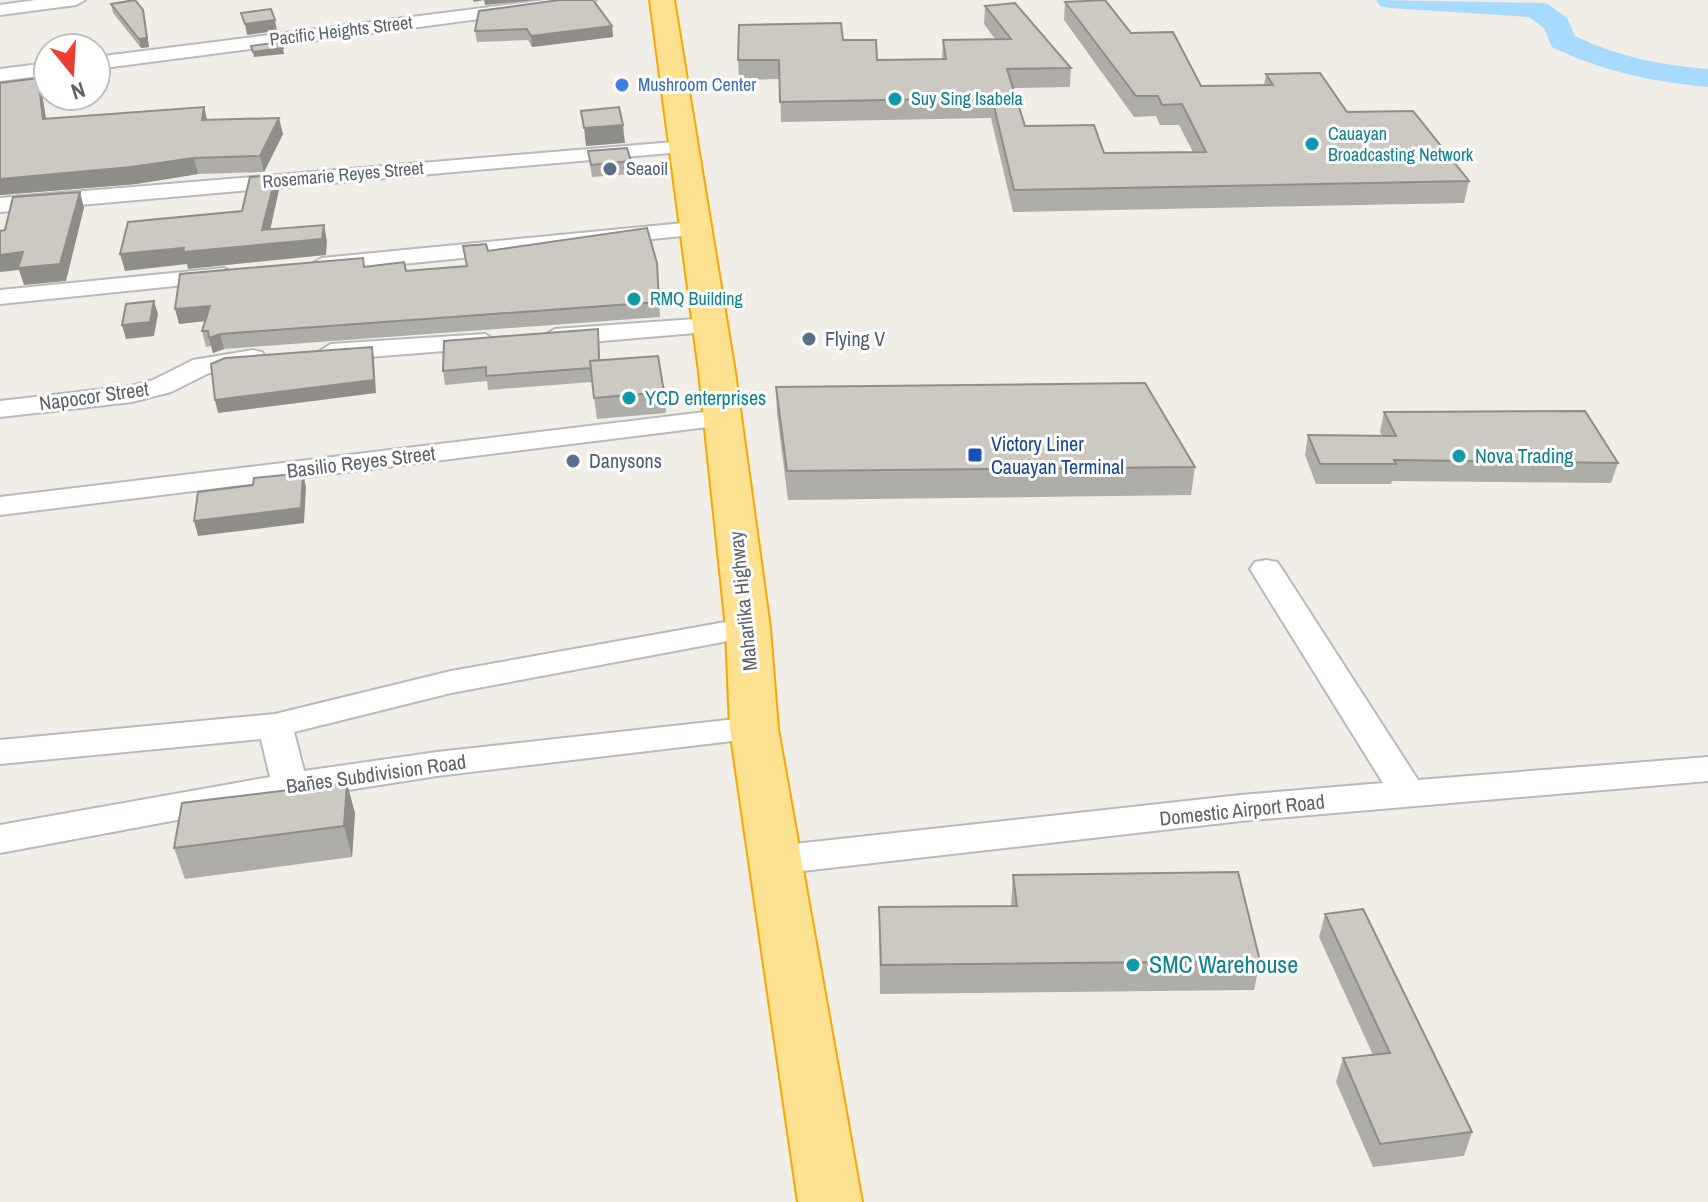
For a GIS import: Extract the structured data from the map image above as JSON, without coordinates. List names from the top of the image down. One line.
{"streets":{"highway":["Maharlika Highway"],"street":["Pacific Heights Street","Rosemarie Reyes Street","Napocor Street","Basilio Reyes Street","Bañes Subdivision Road","Domestic Airport Road"]},"crossings":[["Rosemarie Reyes Street","Maharlika Highway"],["Basilio Reyes Street","Maharlika Highway"],["Maharlika Highway","Bañes Subdivision Road"],["Maharlika Highway","Domestic Airport Road"]],"places":{"other":["Mushroom Center","Suy Sing Isabela","Cauayan Broadcasting Network","Seaoil","RMQ Building","Flying V","YCD enterprises","Nova Trading","Danysons","SMC Warehouse"],"transit":["Victory Liner Cauayan Terminal"]},"north":"bottom"}
